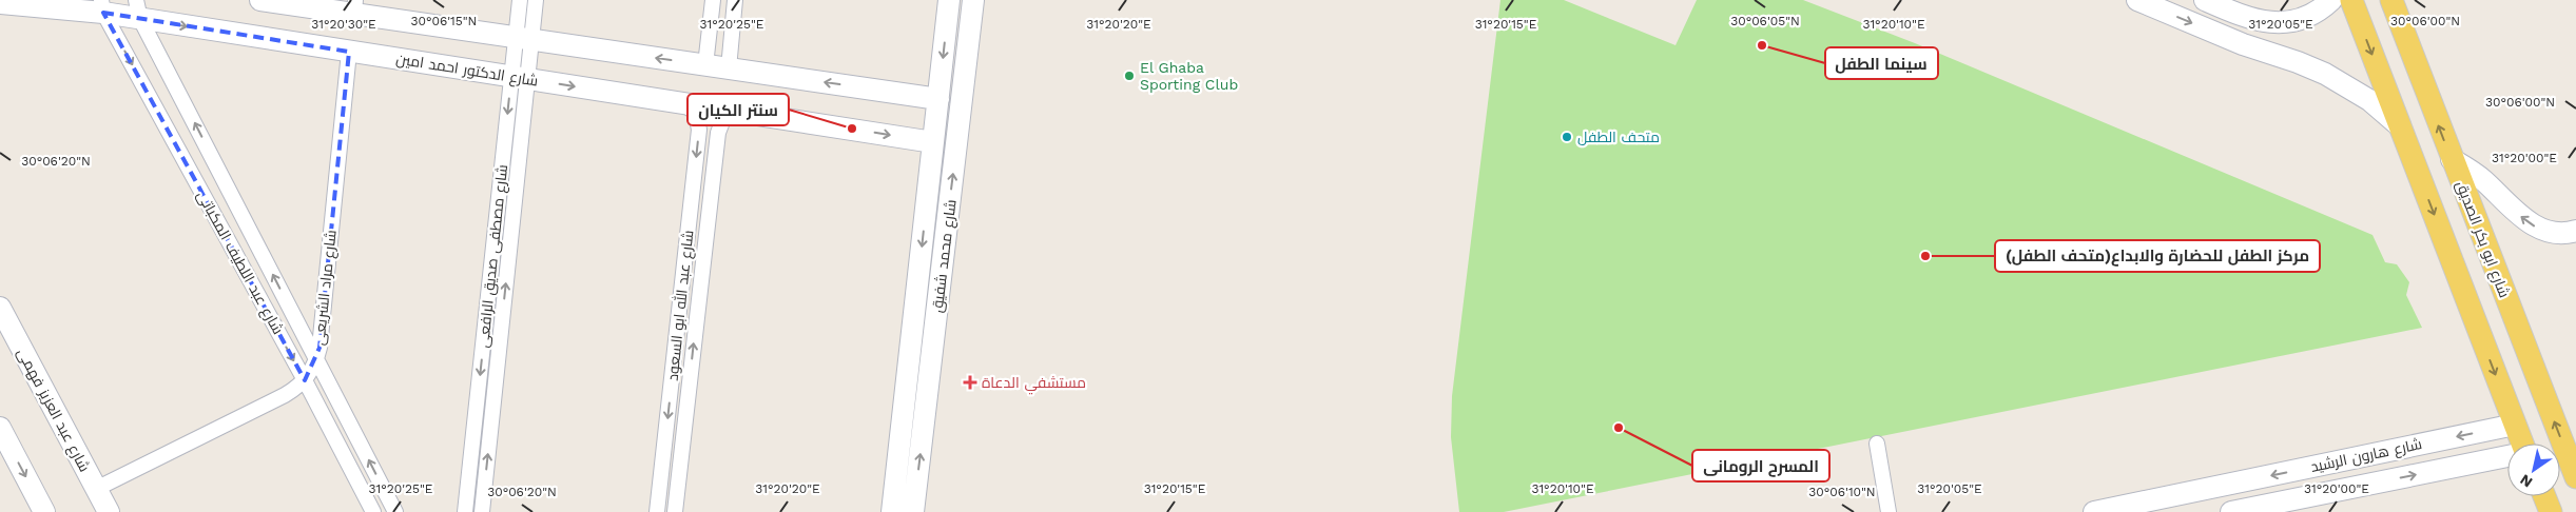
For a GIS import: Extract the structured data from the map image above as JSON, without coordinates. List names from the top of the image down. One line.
{"streets":{"main road":["شارع ابو بكر الصديق"],"street":["شارع الدكتور احمد امين","شارع مصطفى صديق الرافعى","شارع محمد شفيق","شارع عبد اللطيف المكباتى","شارع مراد الشريعى","شارع عبد الله ابو السعود","شارع عبد العزيز فهمى","شارع هارون الرشيد"]},"crossings":[["شارع الدكتور احمد امين","شارع مصطفى صديق الرافعى"],["شارع الدكتور احمد امين","شارع محمد شفيق"],["شارع الدكتور احمد امين","شارع عبد اللطيف المكباتى"],["شارع الدكتور احمد امين","شارع مراد الشريعى"],["شارع الدكتور احمد امين","شارع عبد الله ابو السعود"],["شارع عبد اللطيف المكباتى","شارع مراد الشريعى"],["شارع مراد الشريعى","شارع عبد العزيز فهمى"]],"places":{"other":["سينما الطفل","El Ghaba Sporting Club","سنتر الكيان","متحف الطفل","مركز الطفل للحضارة والابداع(متحف الطفل)","المسرح الرومانى"],"health":["مستشفي الدعاة"]},"north":"bottom left","coordinates":["30°06'15\"N","30°06'05\"N","30°06'00\"N","31°20'30\"E","31°20'25\"E","31°20'20\"E","31°20'15\"E","31°20'10\"E","31°20'05\"E","31°20'00\"E","30°06'20\"N","30°06'10\"N"]}
